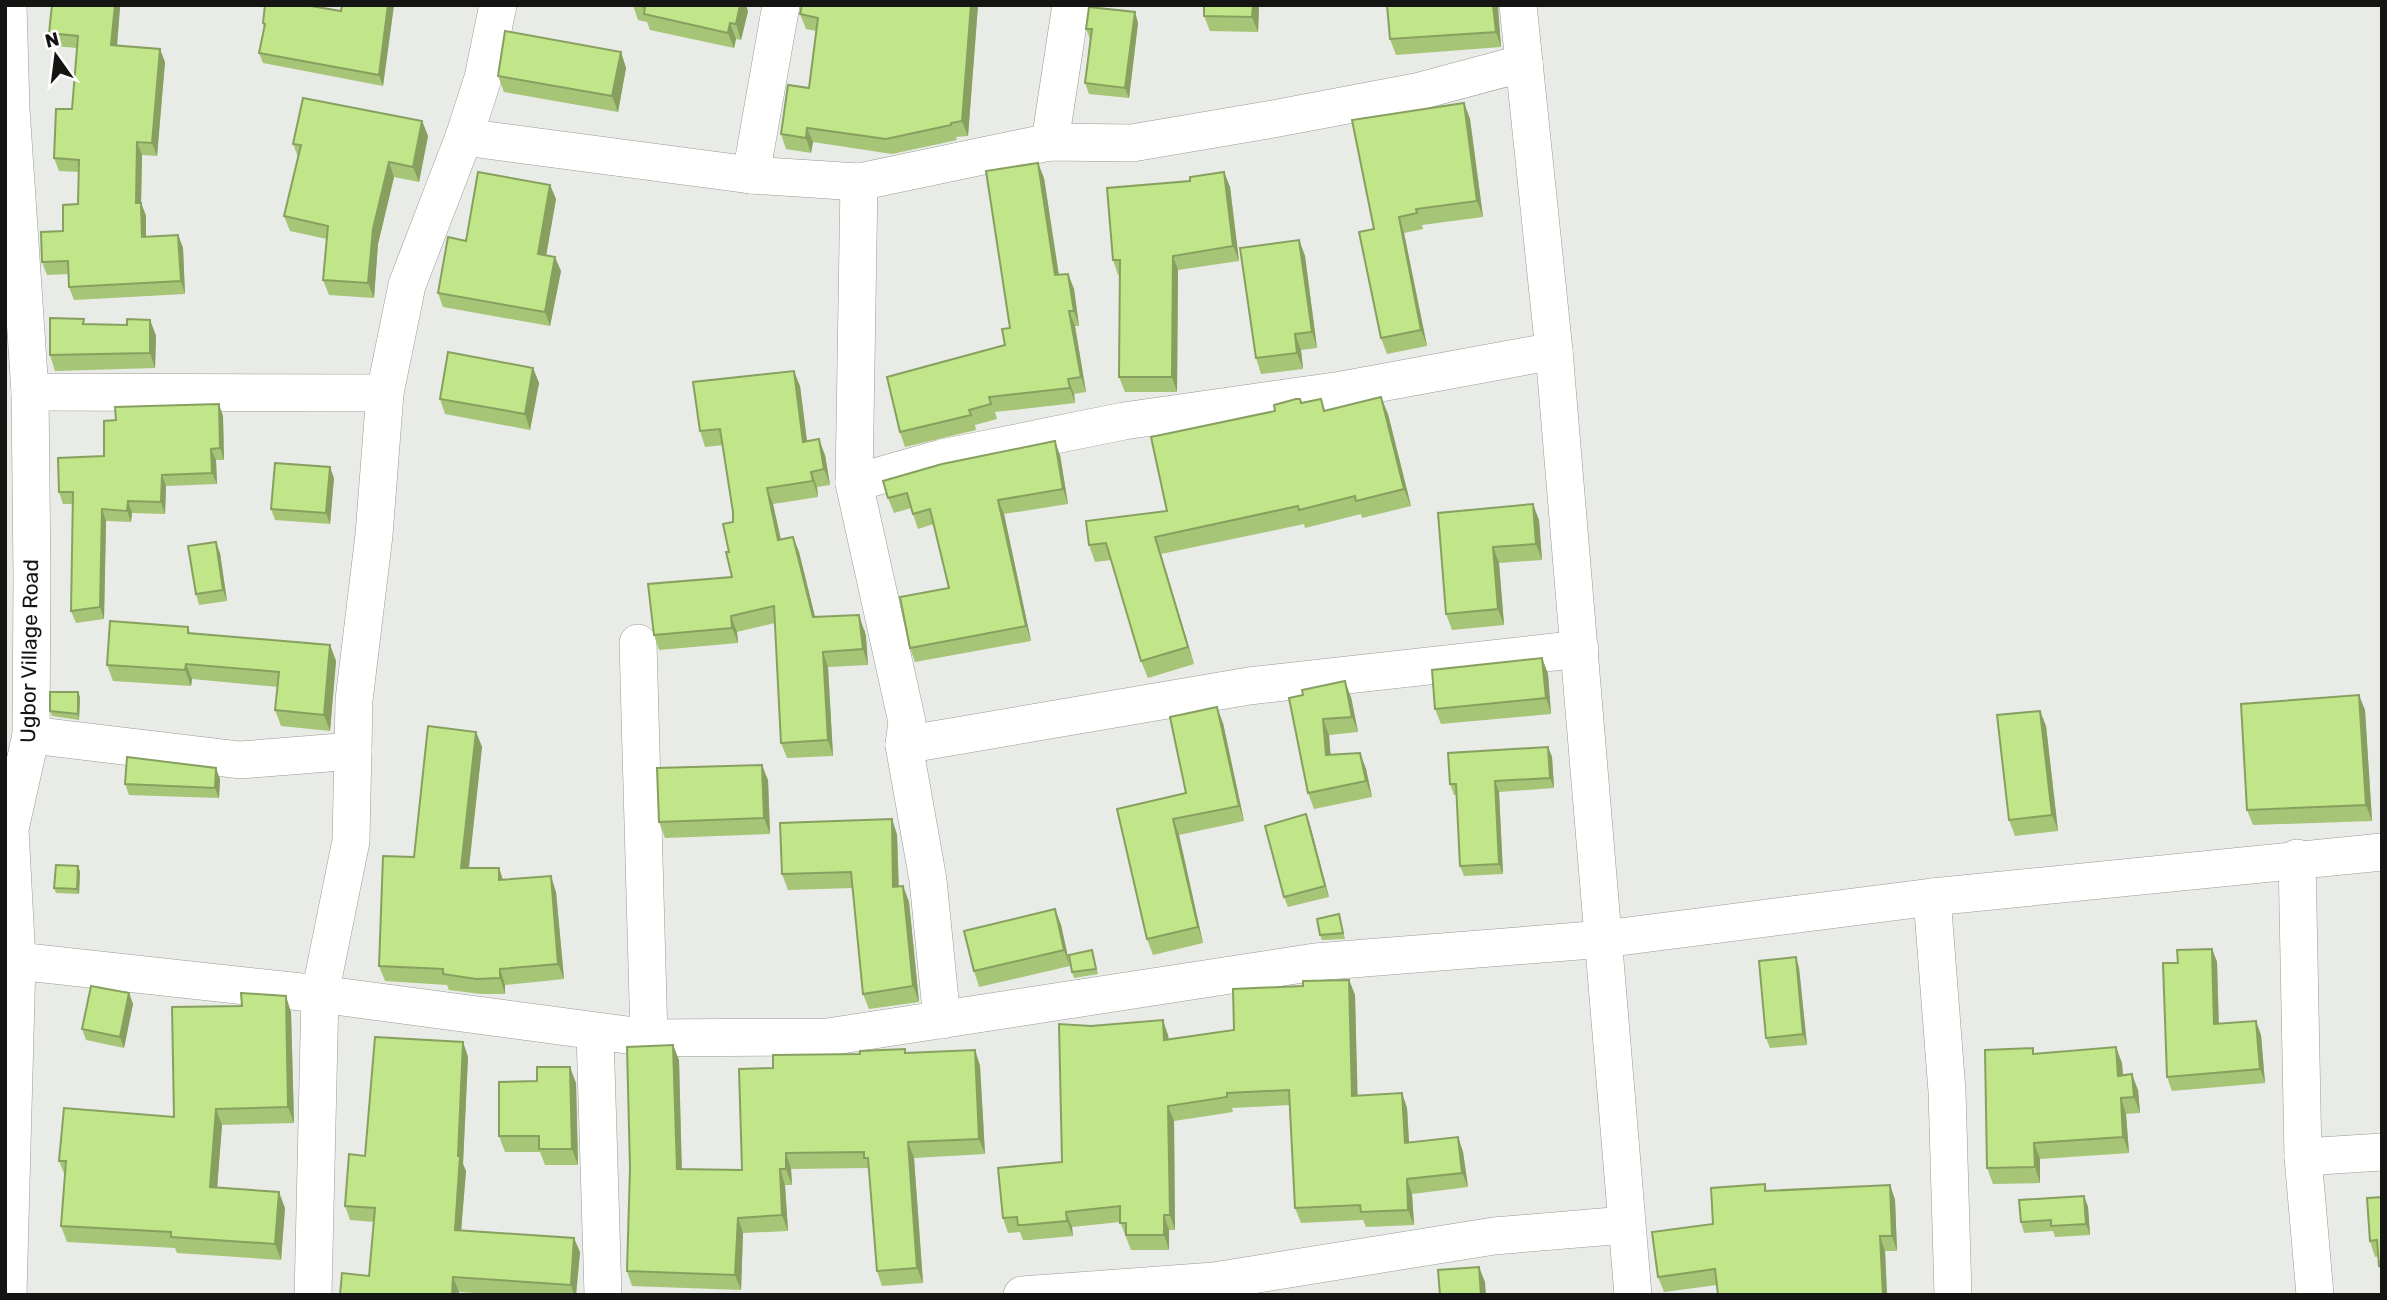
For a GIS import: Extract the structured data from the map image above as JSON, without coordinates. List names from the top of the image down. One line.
{"streets":{"street":["Ugbor Village Road"]},"north":"top"}
